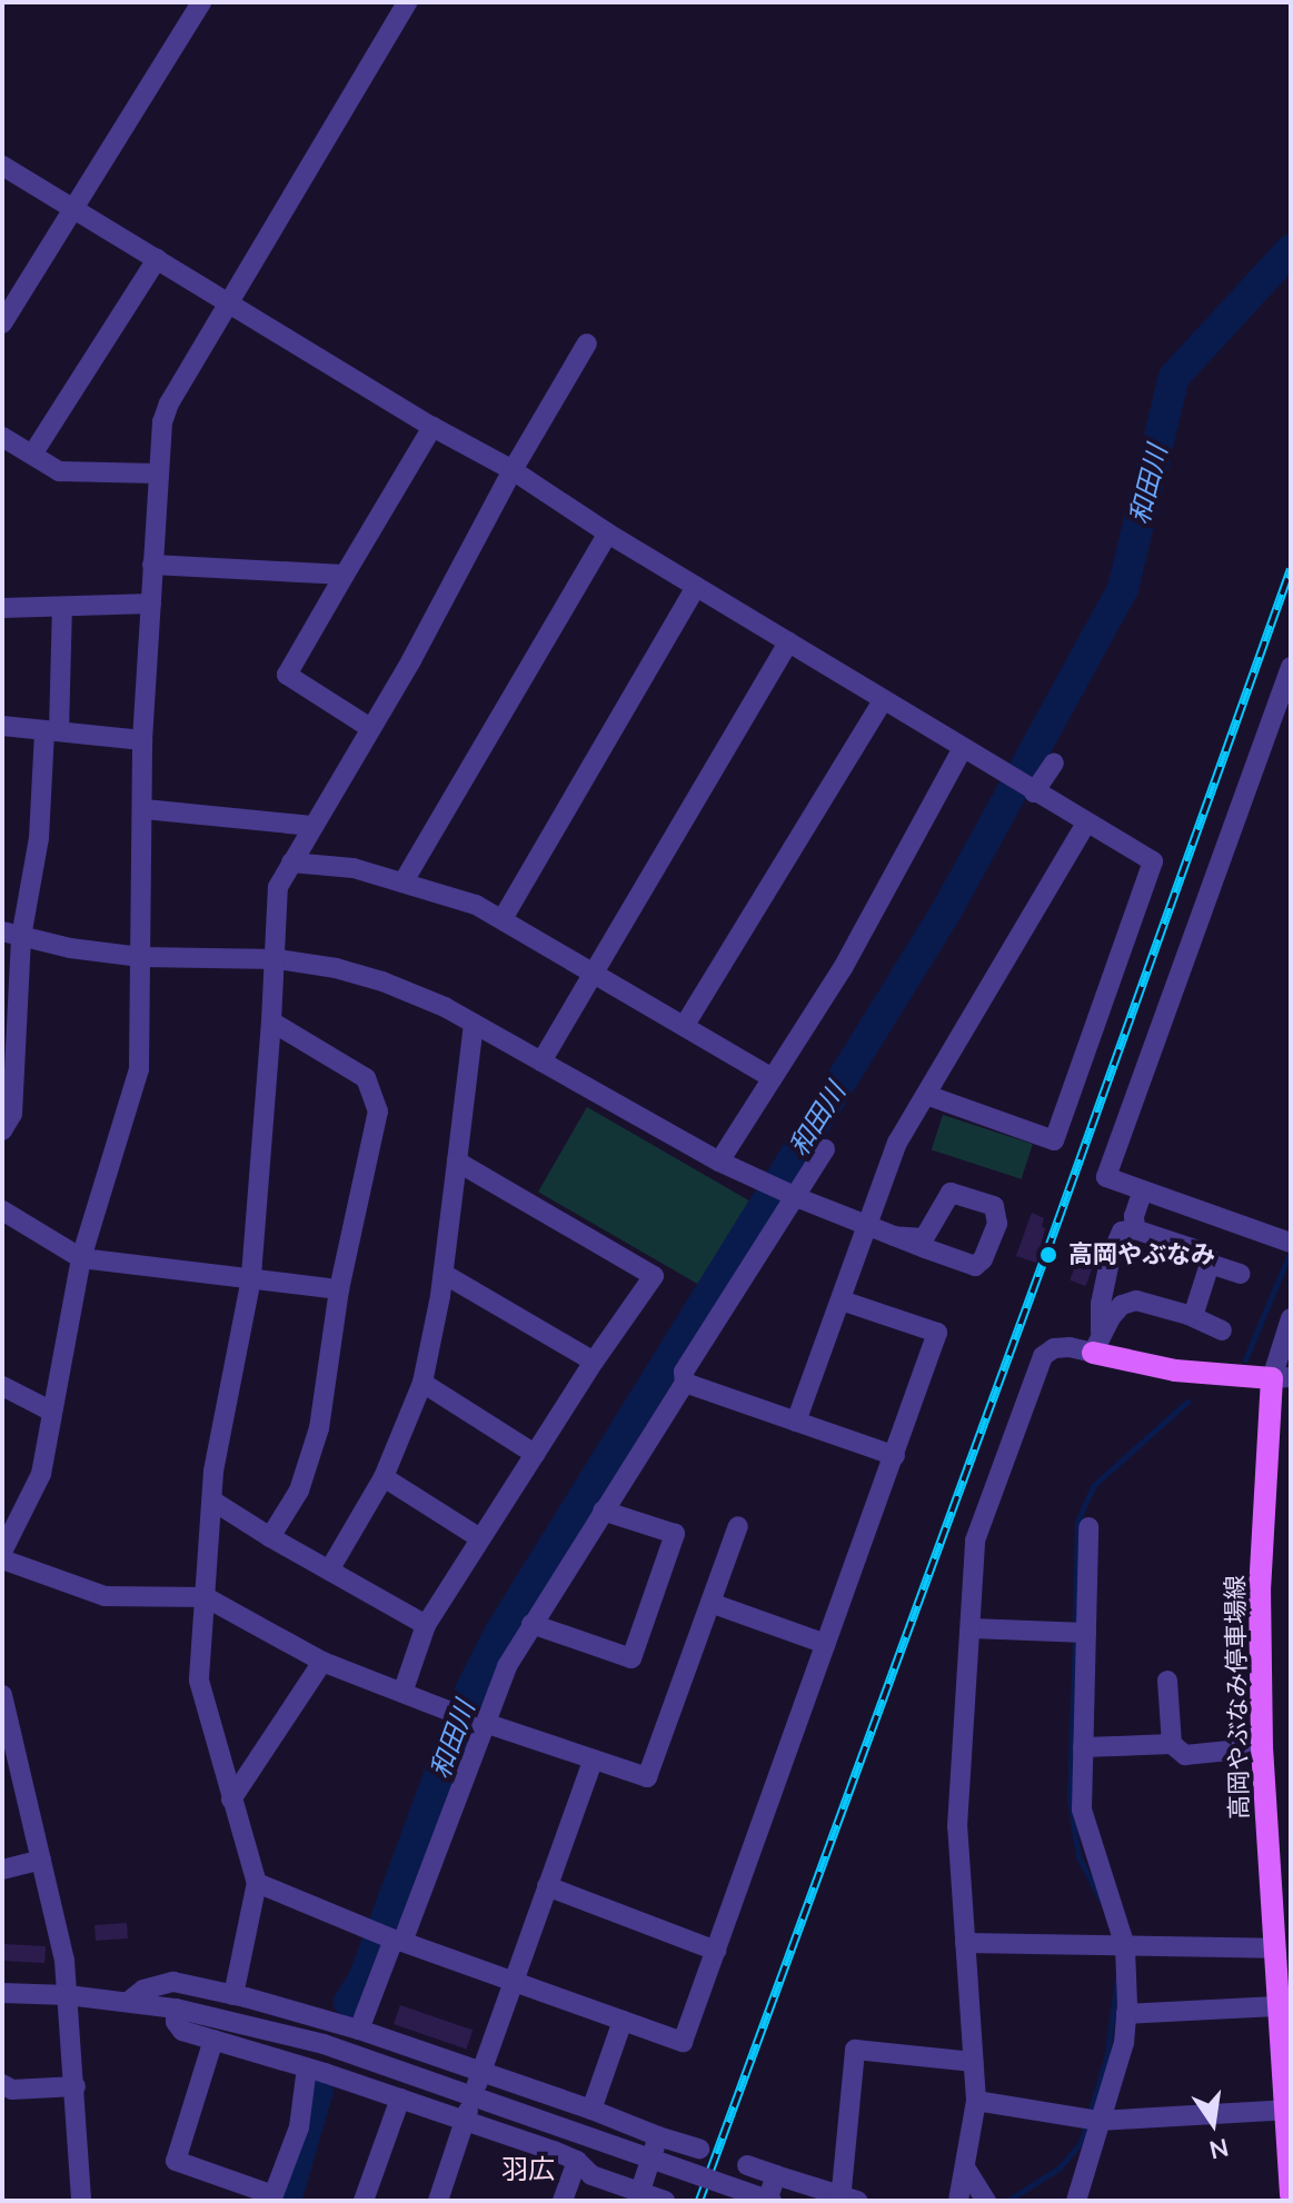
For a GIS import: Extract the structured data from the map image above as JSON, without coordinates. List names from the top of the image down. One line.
{"streets":{"main road":["高岡やぶなみ停車場線"]},"districts":["羽広"],"water":["和田川"],"places":["高岡やぶなみ"],"north":"bottom"}
